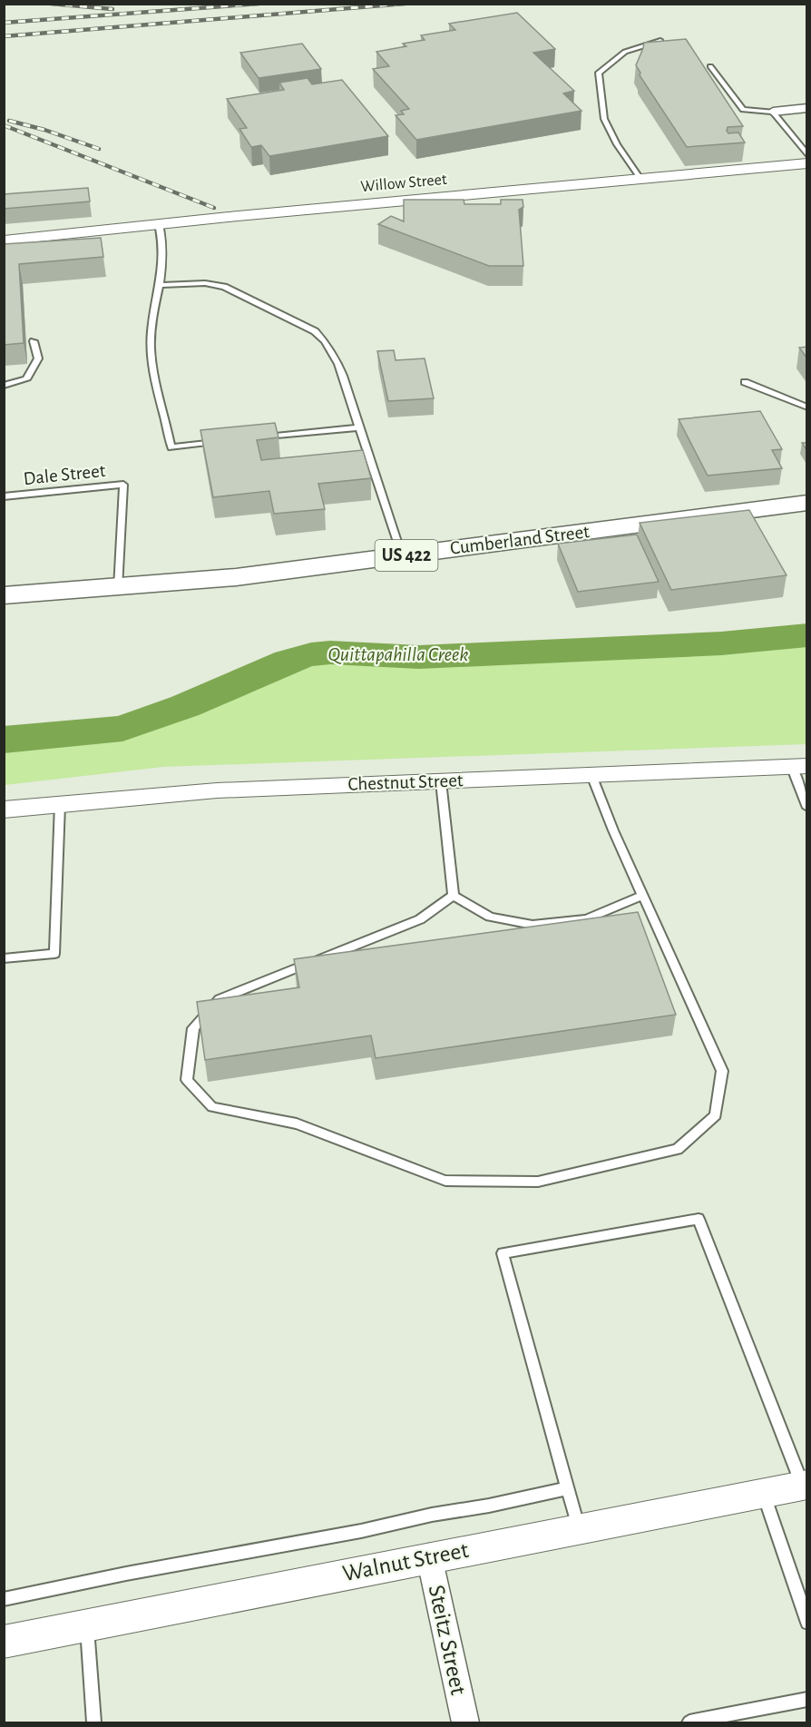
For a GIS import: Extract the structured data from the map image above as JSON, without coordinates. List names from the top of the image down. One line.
{"streets":{"highway":["Cumberland Street","US 422"],"street":["Willow Street","Chestnut Street","Walnut Street","Steitz Street"],"lane":["Dale Street"]},"crossings":[["Dale Street","Cumberland Street"],["Walnut Street","Steitz Street"]],"water":["Quittapahilla Creek"]}
